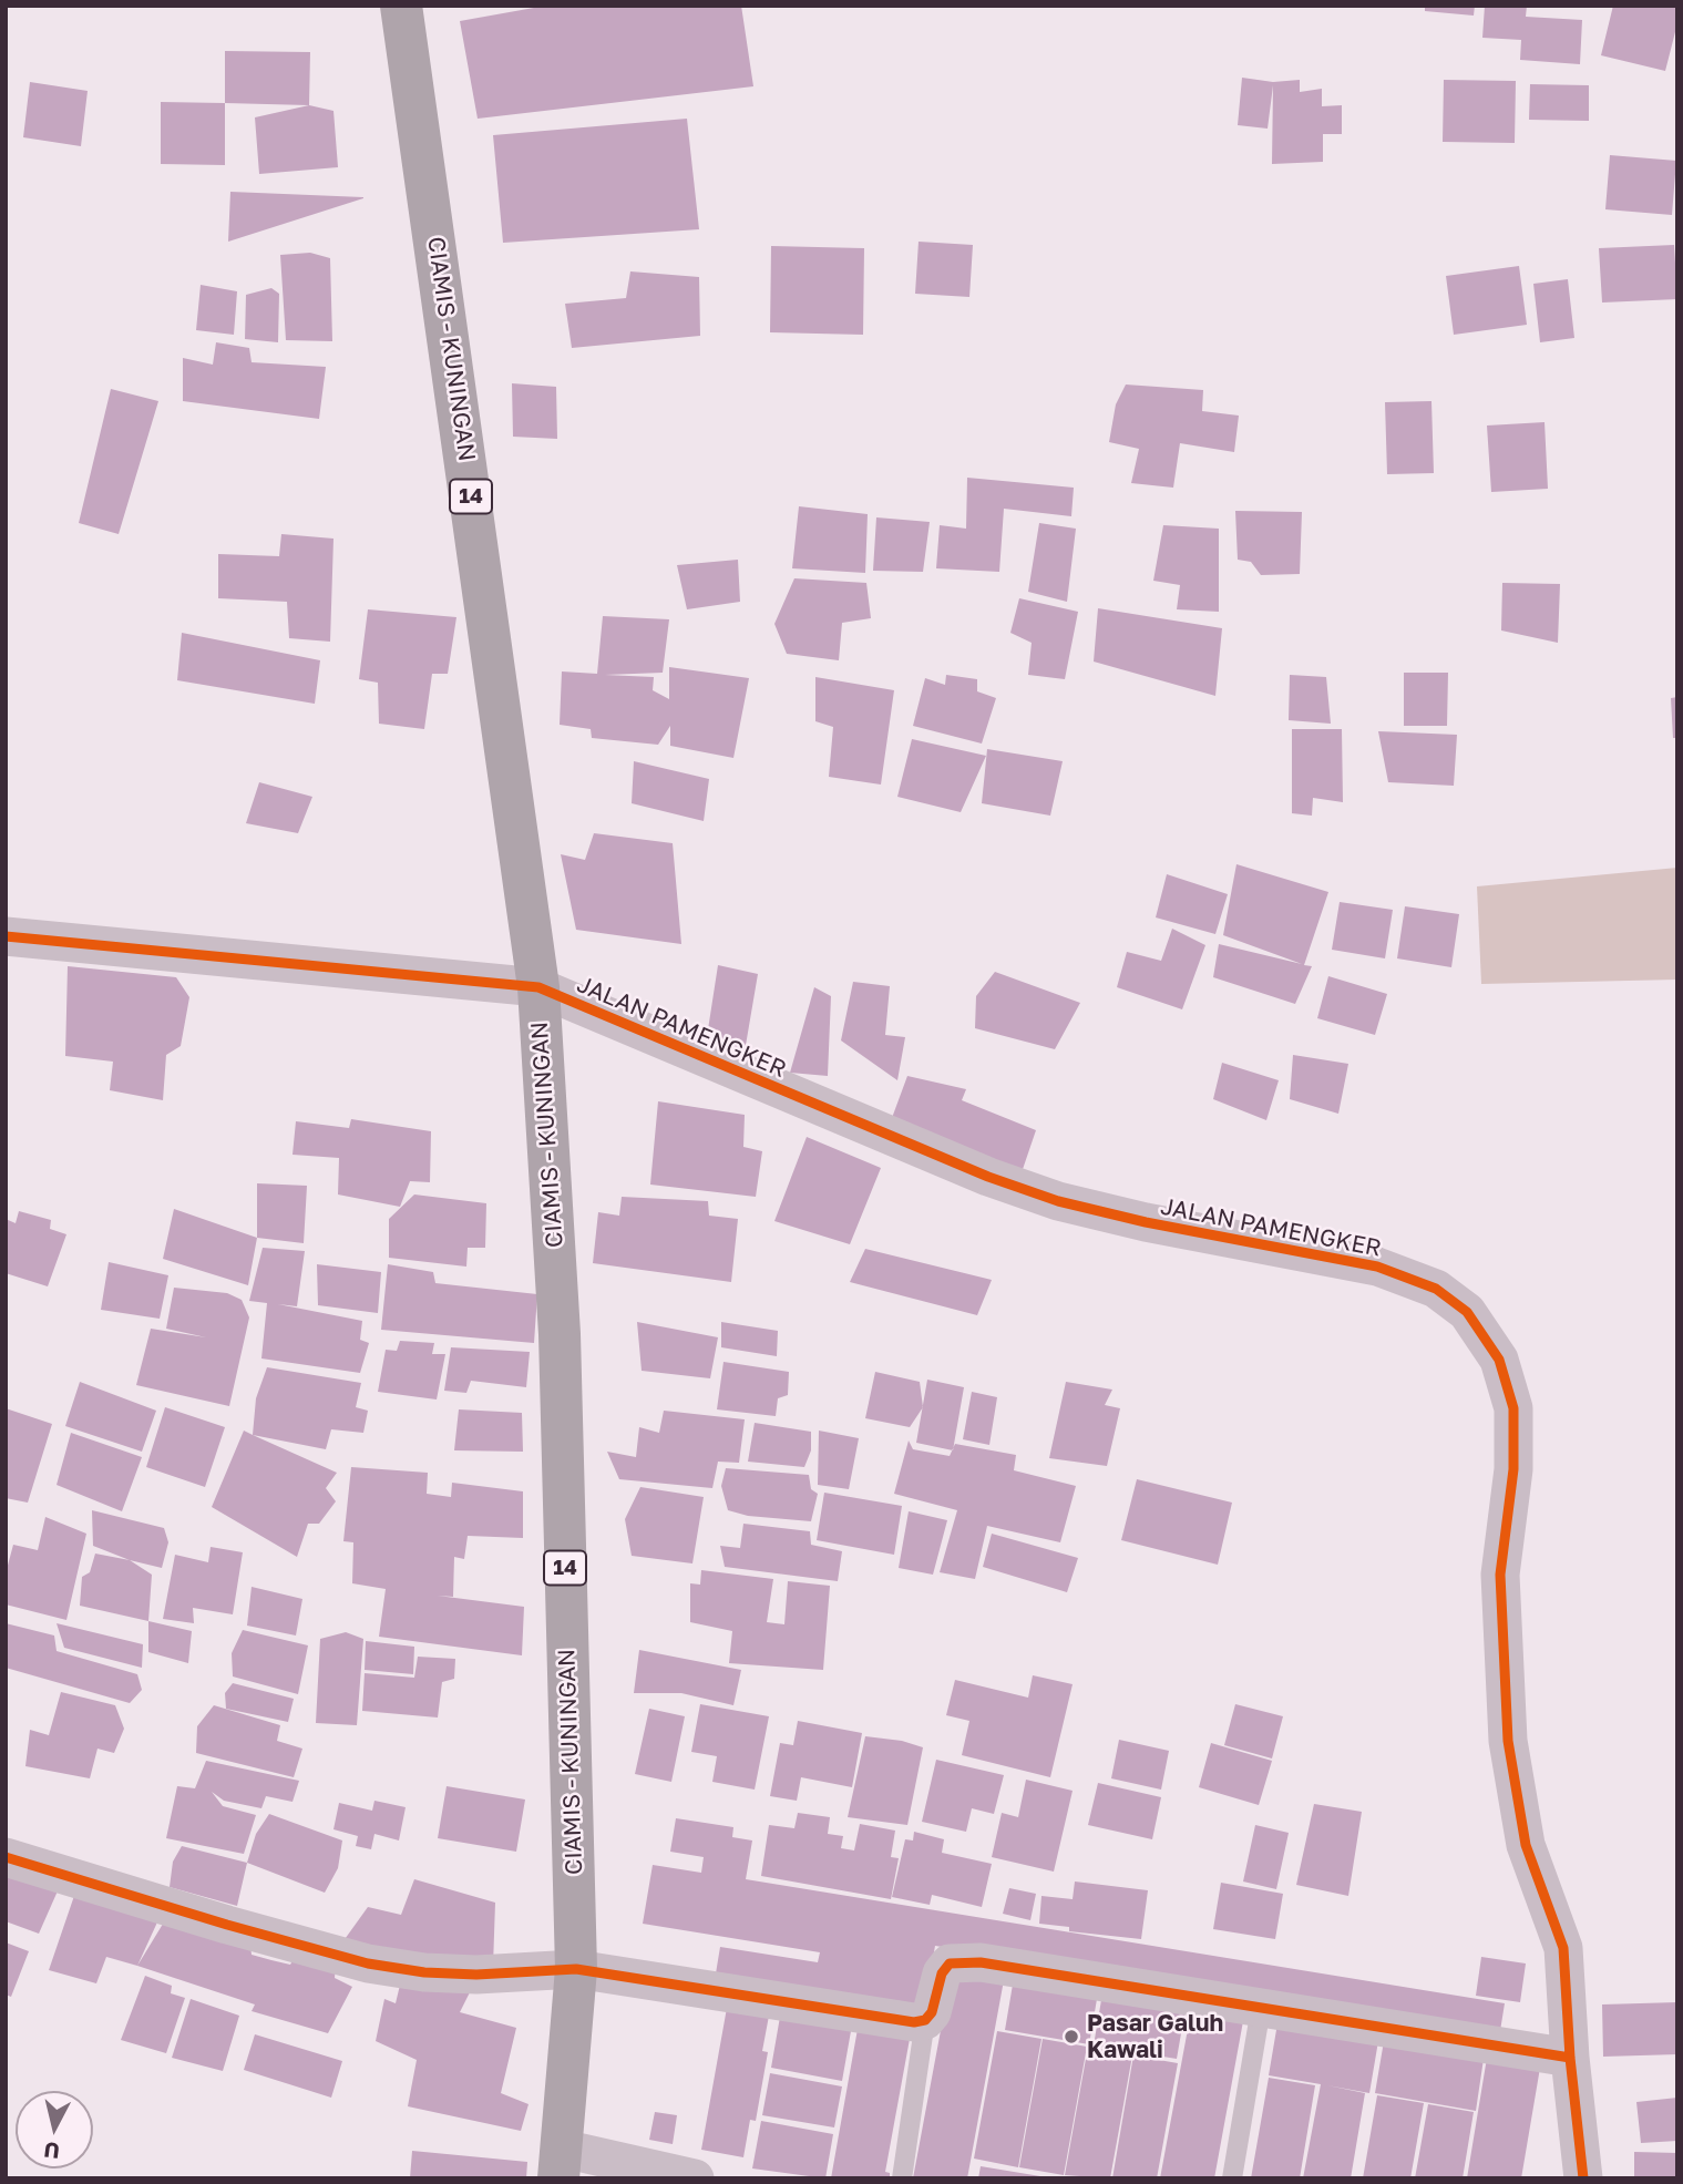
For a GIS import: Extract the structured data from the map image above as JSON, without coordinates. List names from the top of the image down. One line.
{"streets":{"highway":["CIAMIS - KUNINGAN","14"],"street":["JALAN PAMENGKER"]},"crossings":[["CIAMIS - KUNINGAN","JALAN PAMENGKER"]],"places":["Pasar Galuh Kawali"],"north":"bottom"}
